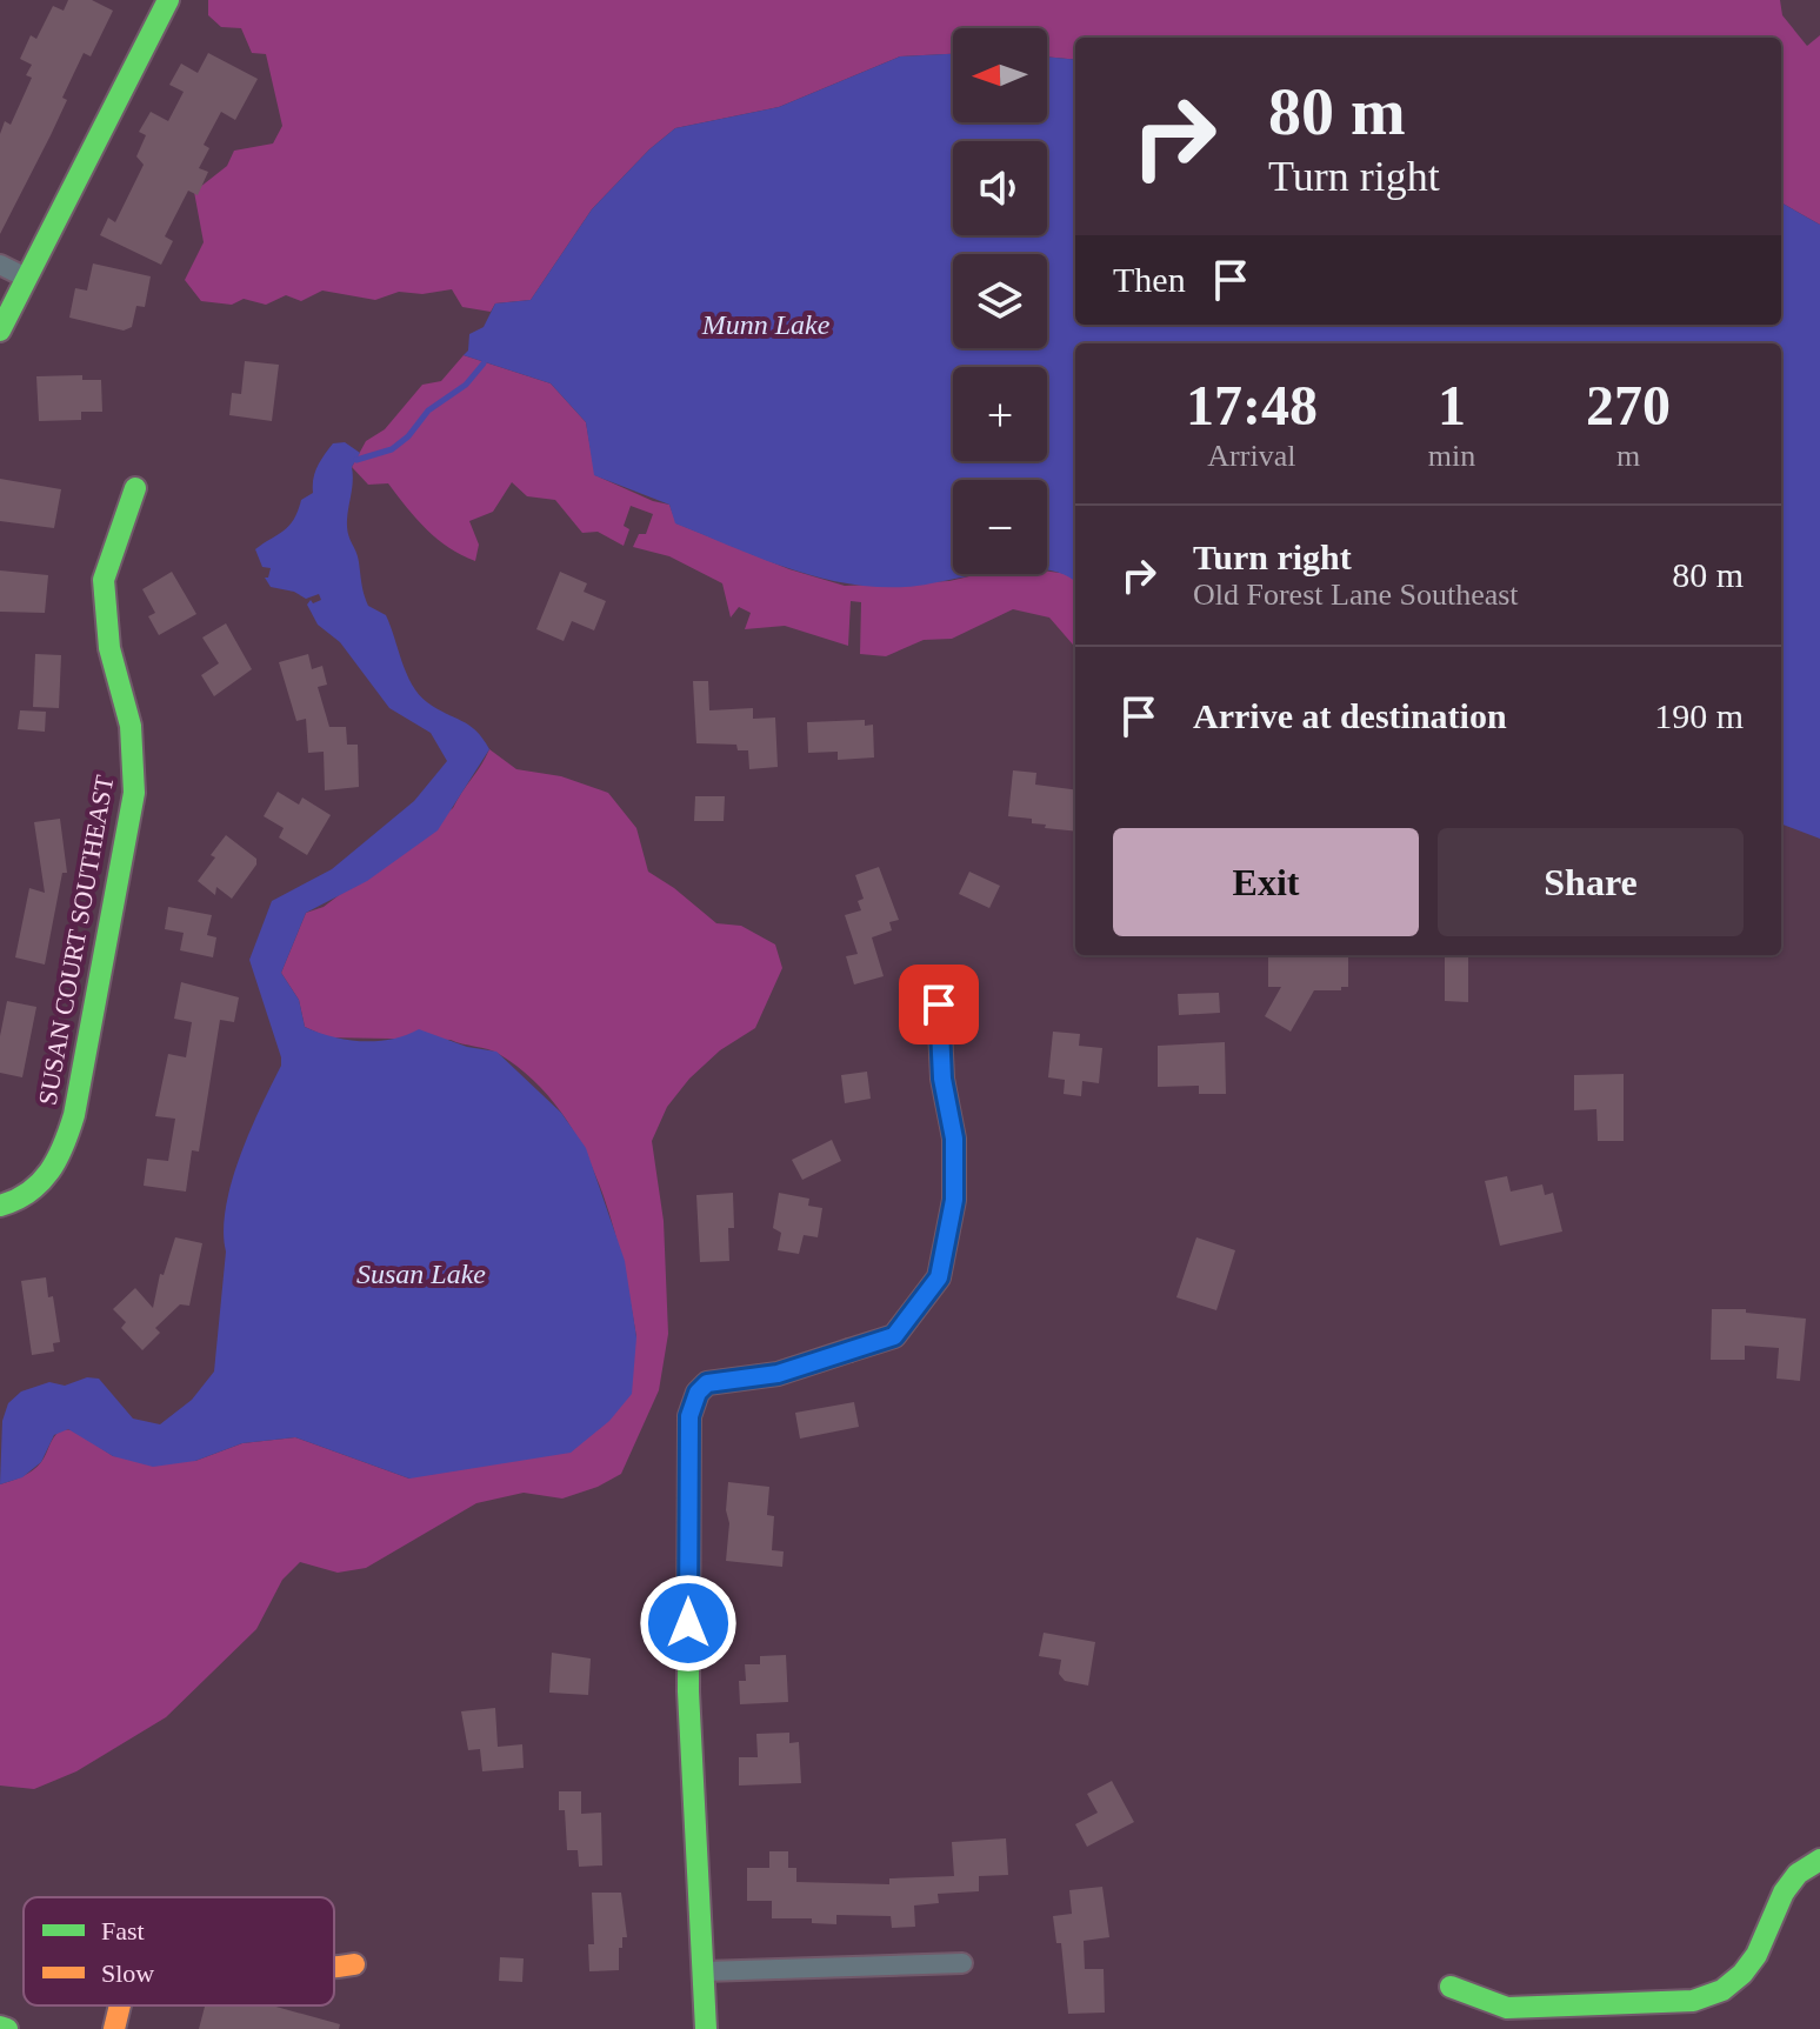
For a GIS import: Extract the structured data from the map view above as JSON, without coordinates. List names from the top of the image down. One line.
{"streets":{"street":["SUSAN COURT SOUTHEAST"]},"water":["Munn Lake","Susan Lake"],"legend":["Fast","Slow"],"north":"left","page":{"map_buttons":["+","−"],"turn":["80 m","Turn right"],"then":"Then","eta":["17:48","Arrival","1","min","270","m"],"list":[{"name":"Turn right","note":"Old Forest Lane Southeast","value":"80 m"},{"name":"Arrive at destination","value":"190 m"}],"buttons":["Exit","Share"]}}
